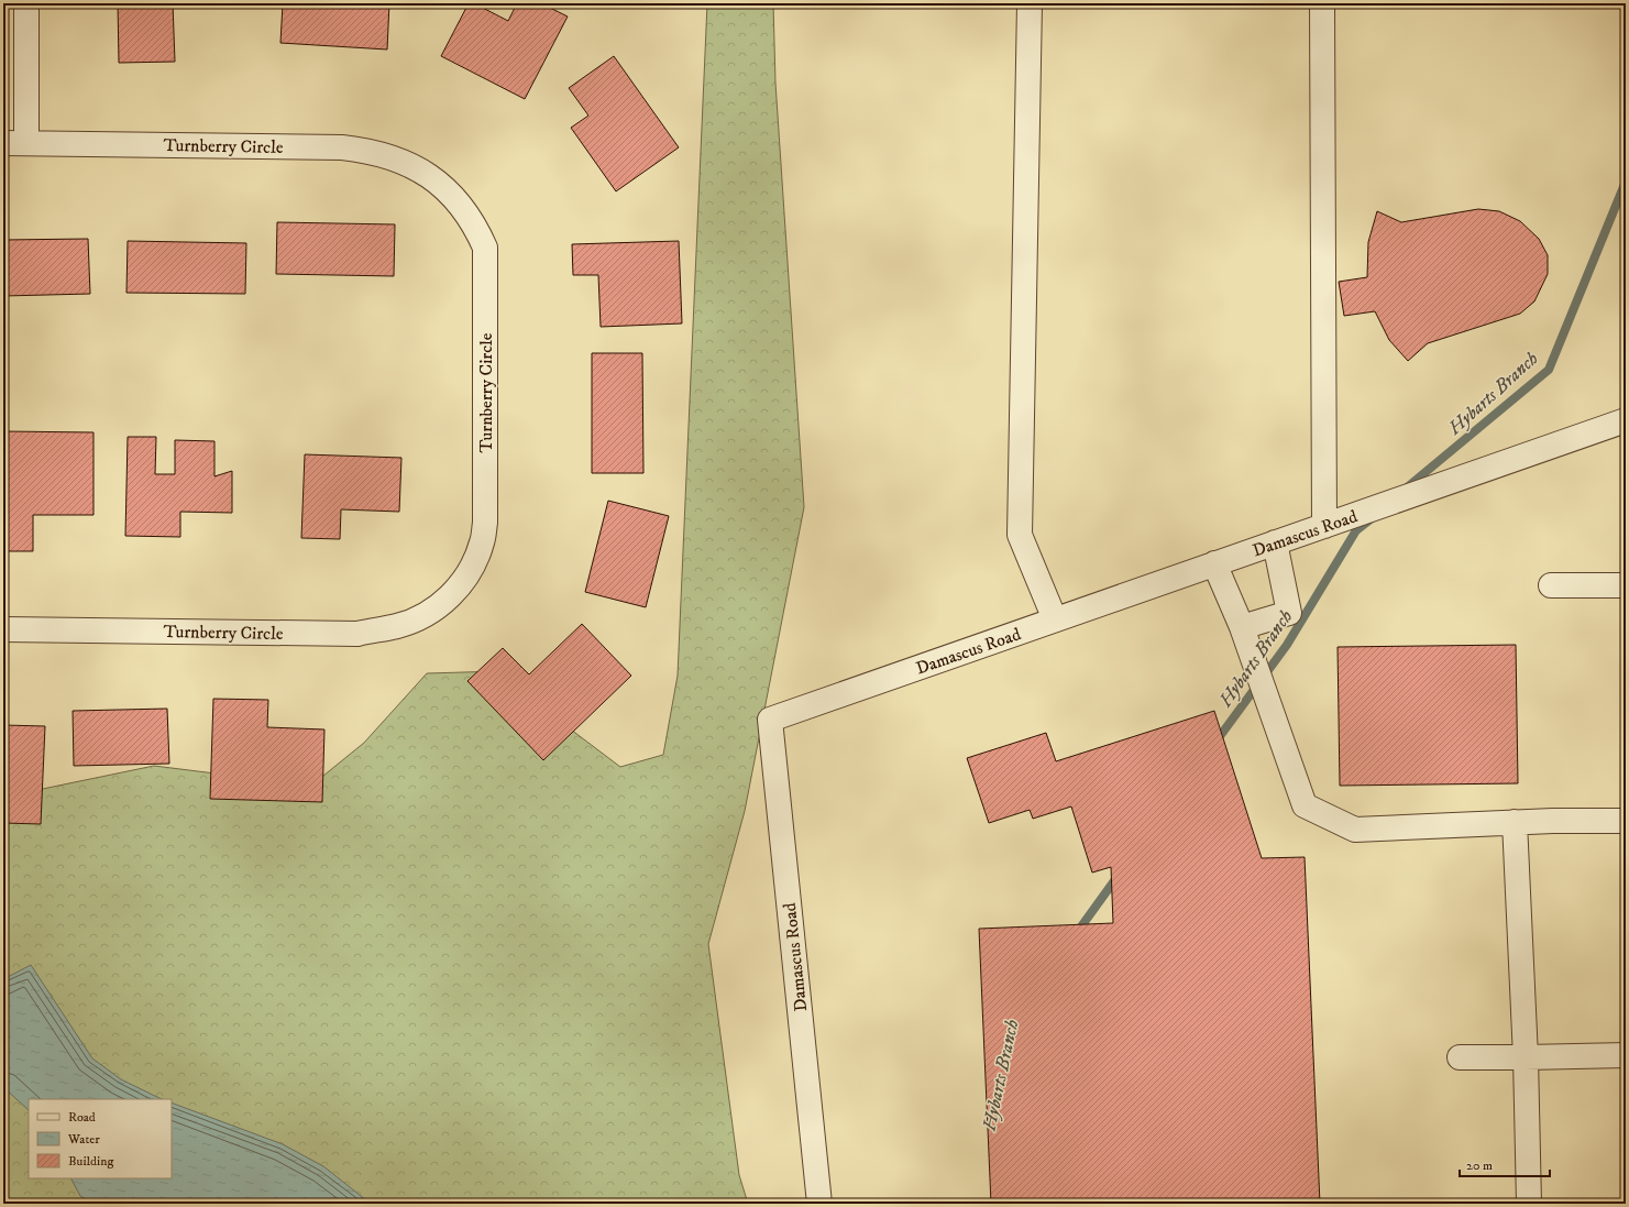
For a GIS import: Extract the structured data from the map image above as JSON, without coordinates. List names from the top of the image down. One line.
{"streets":{"street":["Turnberry Circle","Damascus Road"]},"water":["Hybarts Branch"],"legend":["Road","Water","Building"],"scale_bar":"20 m"}
